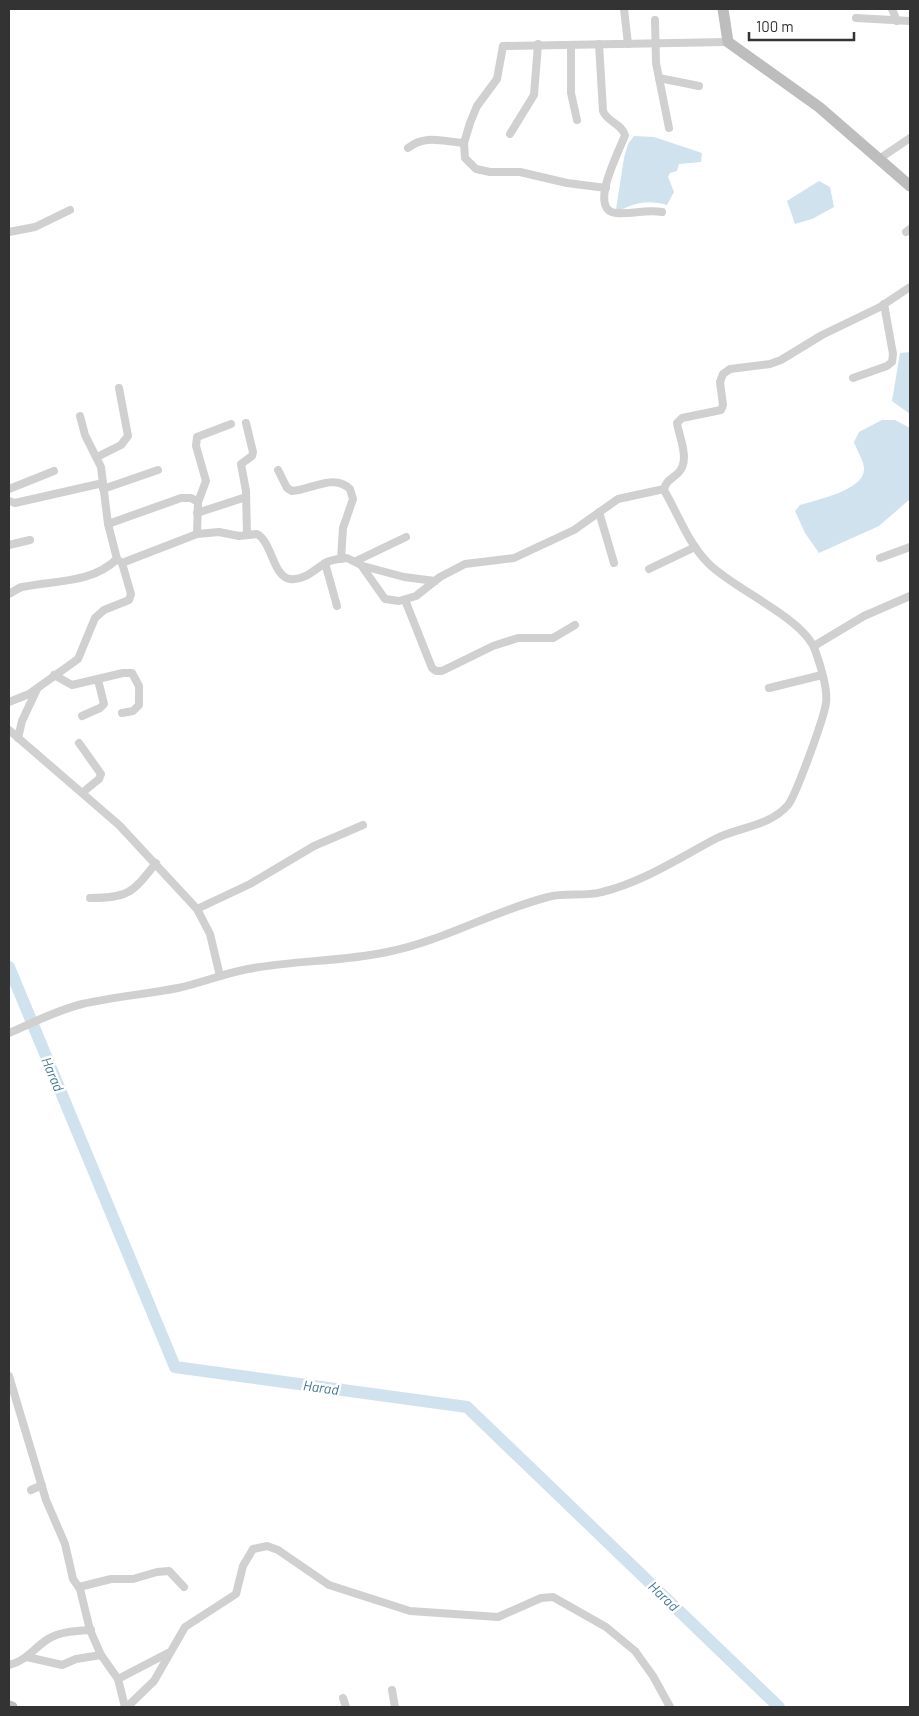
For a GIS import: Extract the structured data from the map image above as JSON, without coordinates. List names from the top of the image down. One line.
{"water":["Harad"],"scale_bar":"100 m"}
